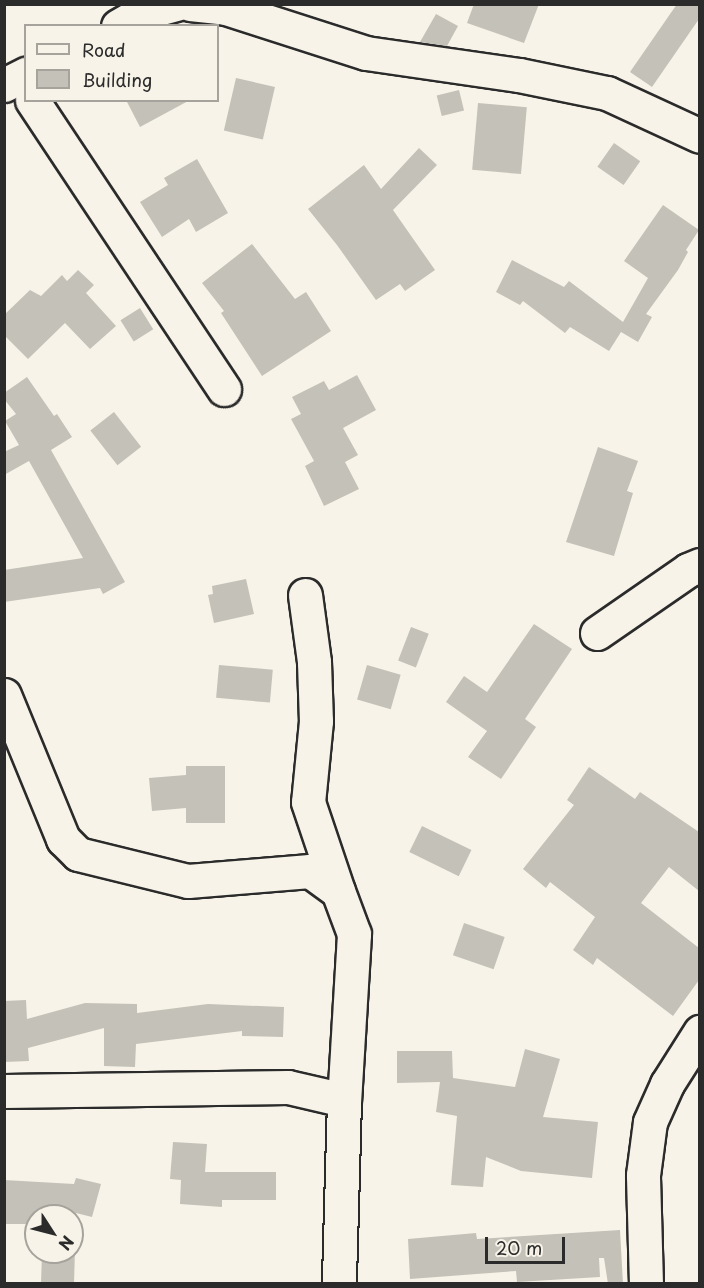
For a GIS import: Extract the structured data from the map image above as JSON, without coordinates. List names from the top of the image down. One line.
{"legend":["Road","Building"],"scale_bar":"20 m","north":"bottom right"}
